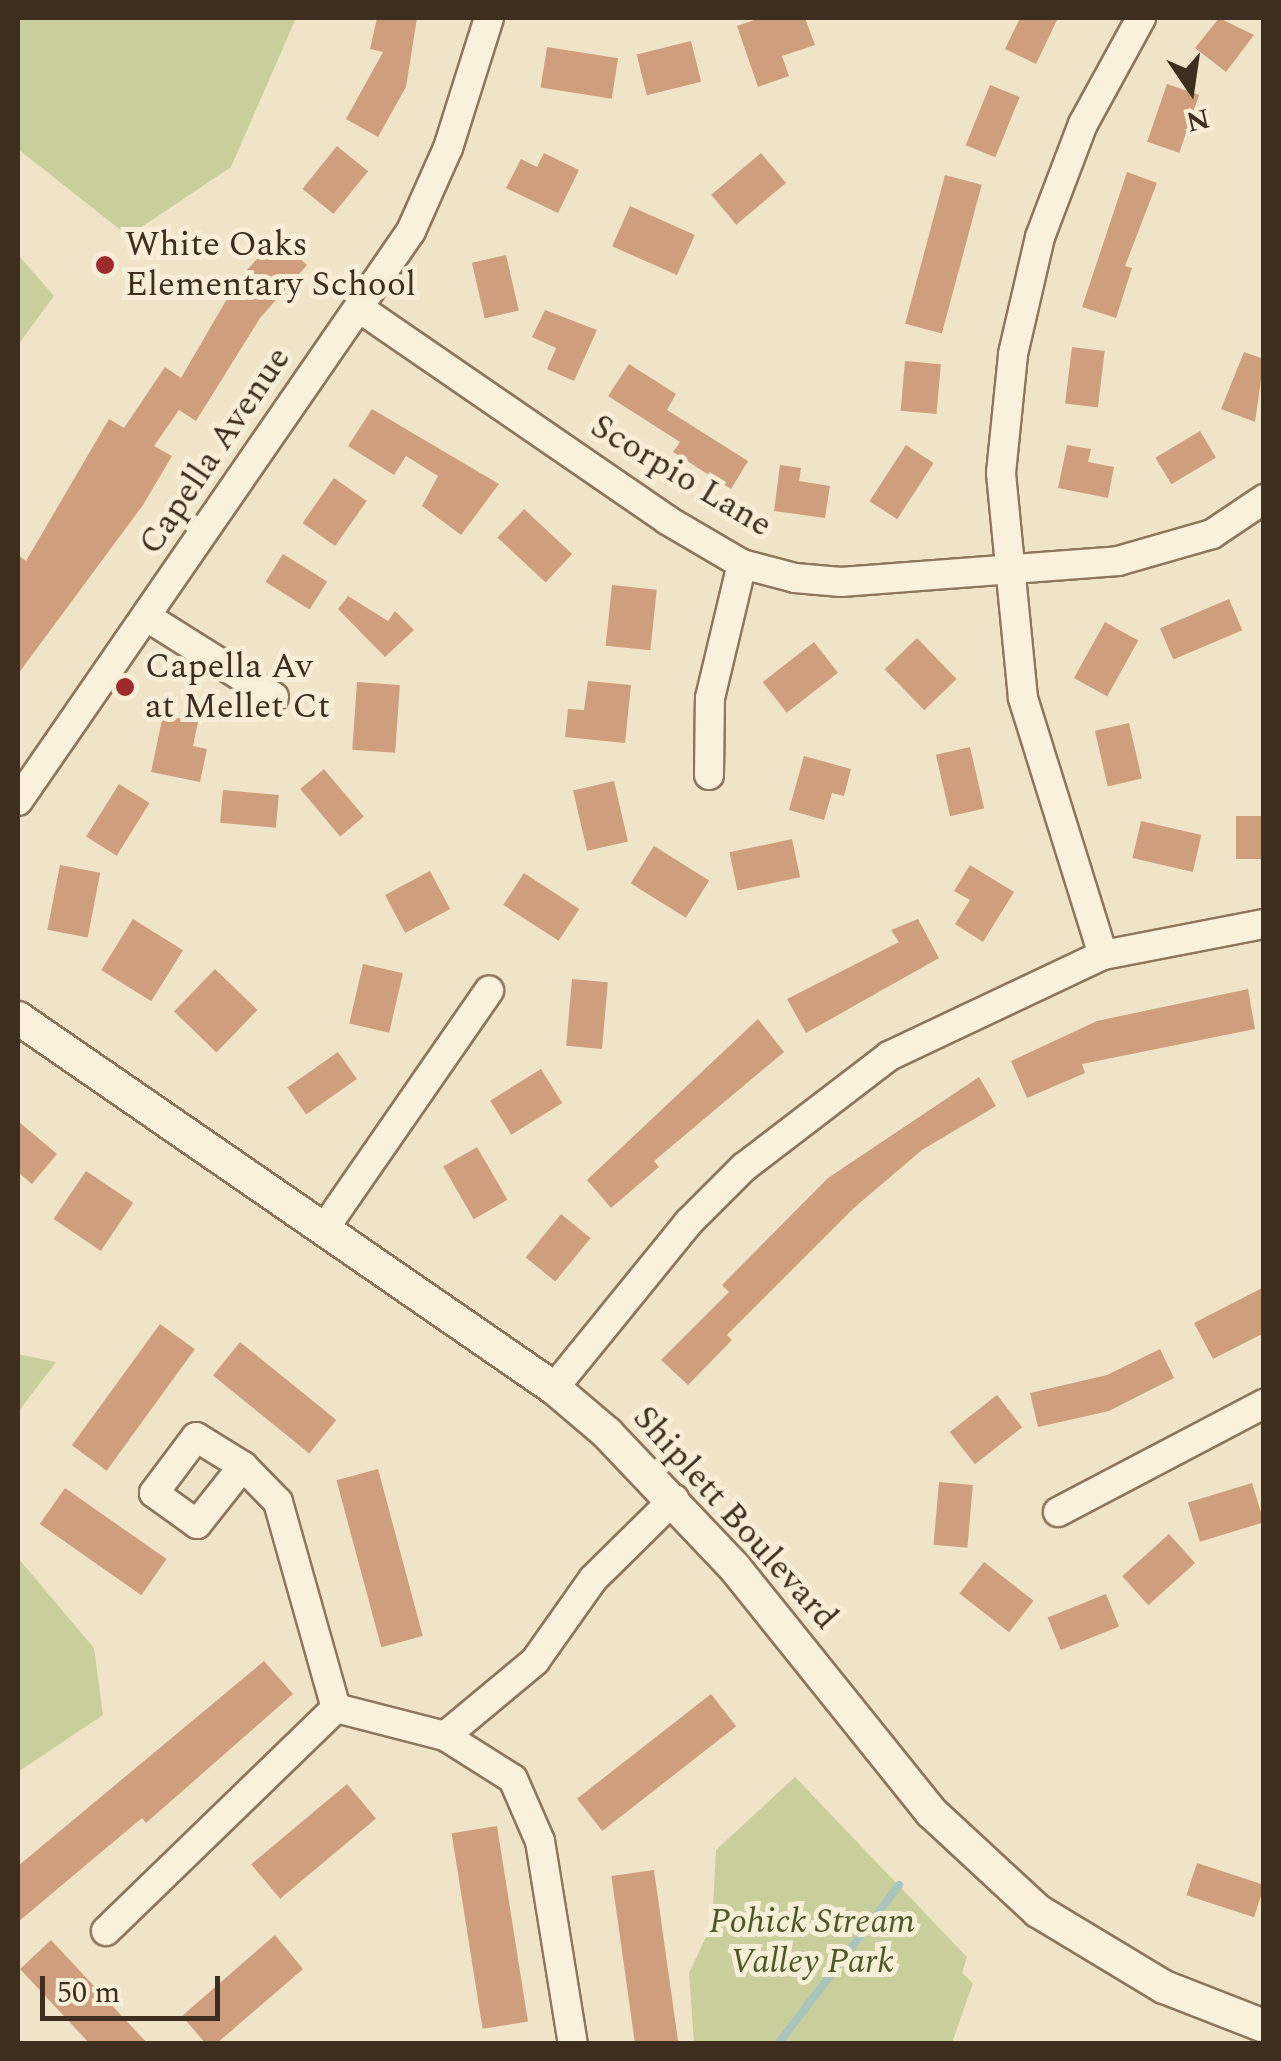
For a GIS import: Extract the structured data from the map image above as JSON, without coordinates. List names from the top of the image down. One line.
{"streets":{"street":["Capella Avenue","Scorpio Lane","Shiplett Boulevard"]},"crossings":[["Capella Avenue","Scorpio Lane"]],"parks":["Pohick Stream Valley Park"],"places":["White Oaks Elementary School","Capella Av at Mellet Ct"],"scale_bar":"50 m","north":"bottom"}
